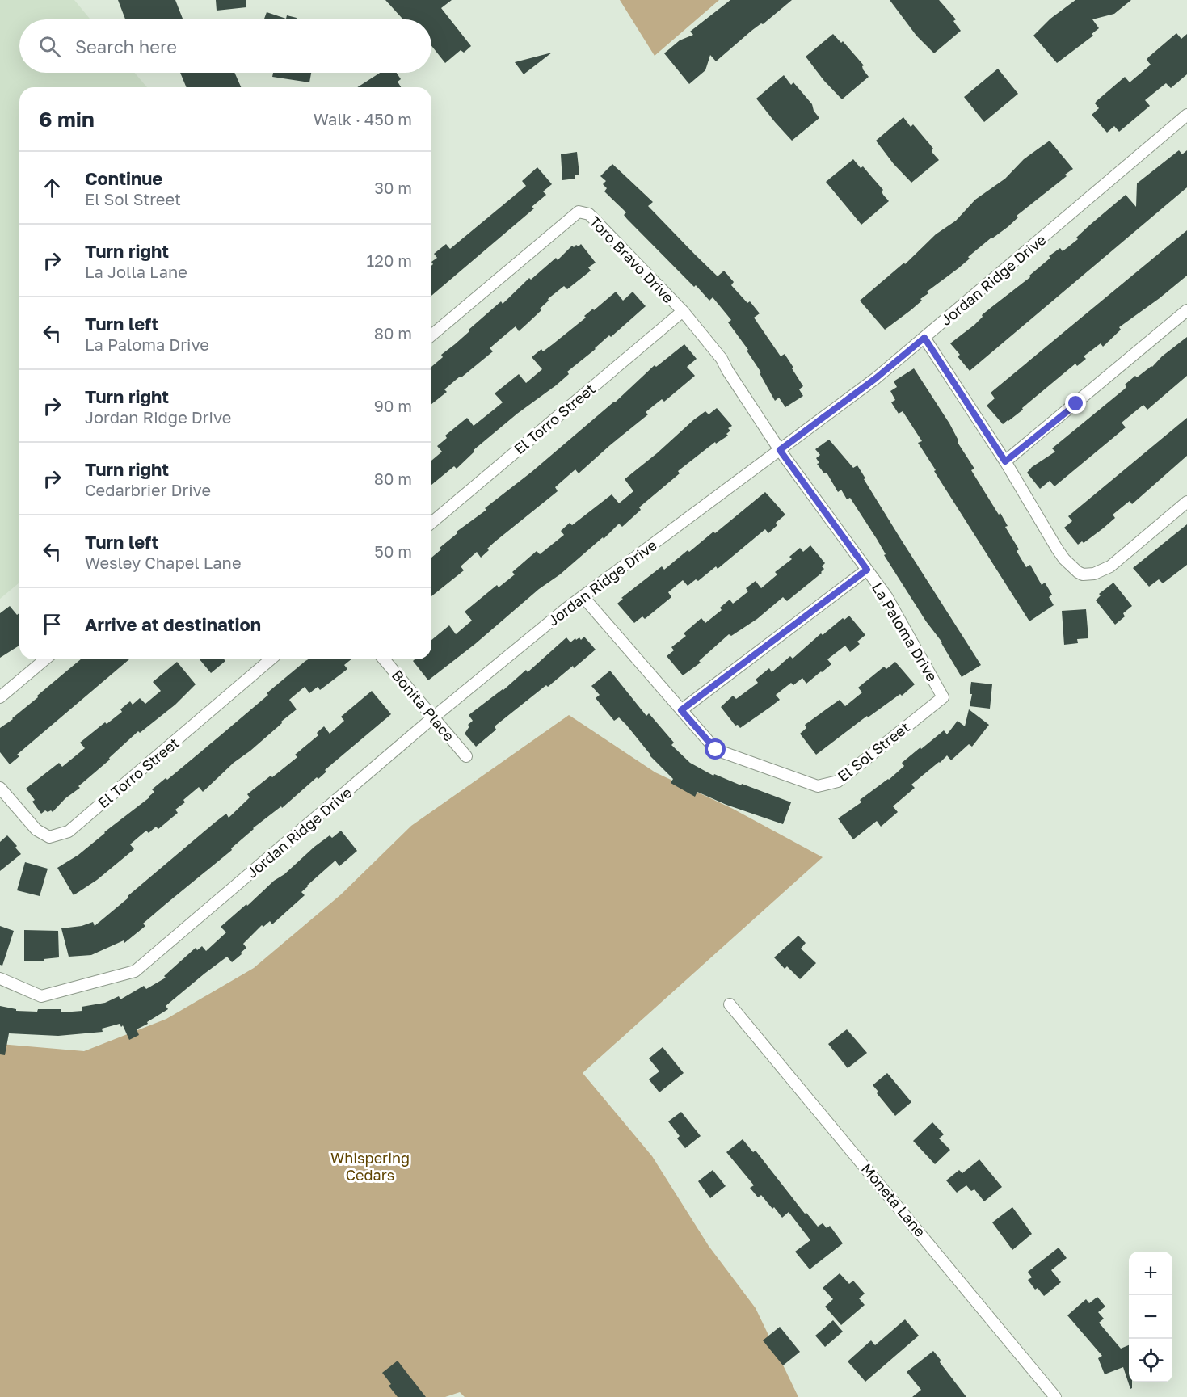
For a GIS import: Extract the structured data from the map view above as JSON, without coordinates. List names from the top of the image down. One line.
{"streets":{"street":["Toro Bravo Drive","Jordan Ridge Drive","El Torro Street","La Paloma Drive","Bonita Place","El Sol Street","Moneta Lane"]},"crossings":[["Toro Bravo Drive","Jordan Ridge Drive"],["Toro Bravo Drive","El Torro Street"],["Toro Bravo Drive","La Paloma Drive"],["Jordan Ridge Drive","La Paloma Drive"],["Jordan Ridge Drive","Bonita Place"],["Jordan Ridge Drive","El Sol Street"],["La Paloma Drive","El Sol Street"]],"parks":["Whispering Cedars"],"page":{"search":"Search here","heading":["6 min","Walk · 450 m"],"list":[["Continue","El Sol Street","30 m"],["Turn right","La Jolla Lane","120 m"],["Turn left","La Paloma Drive","80 m"],["Turn right","Jordan Ridge Drive","90 m"],["Turn right","Cedarbrier Drive","80 m"],["Turn left","Wesley Chapel Lane","50 m"],"Arrive at destination"],"map_buttons":["+","−"]}}
